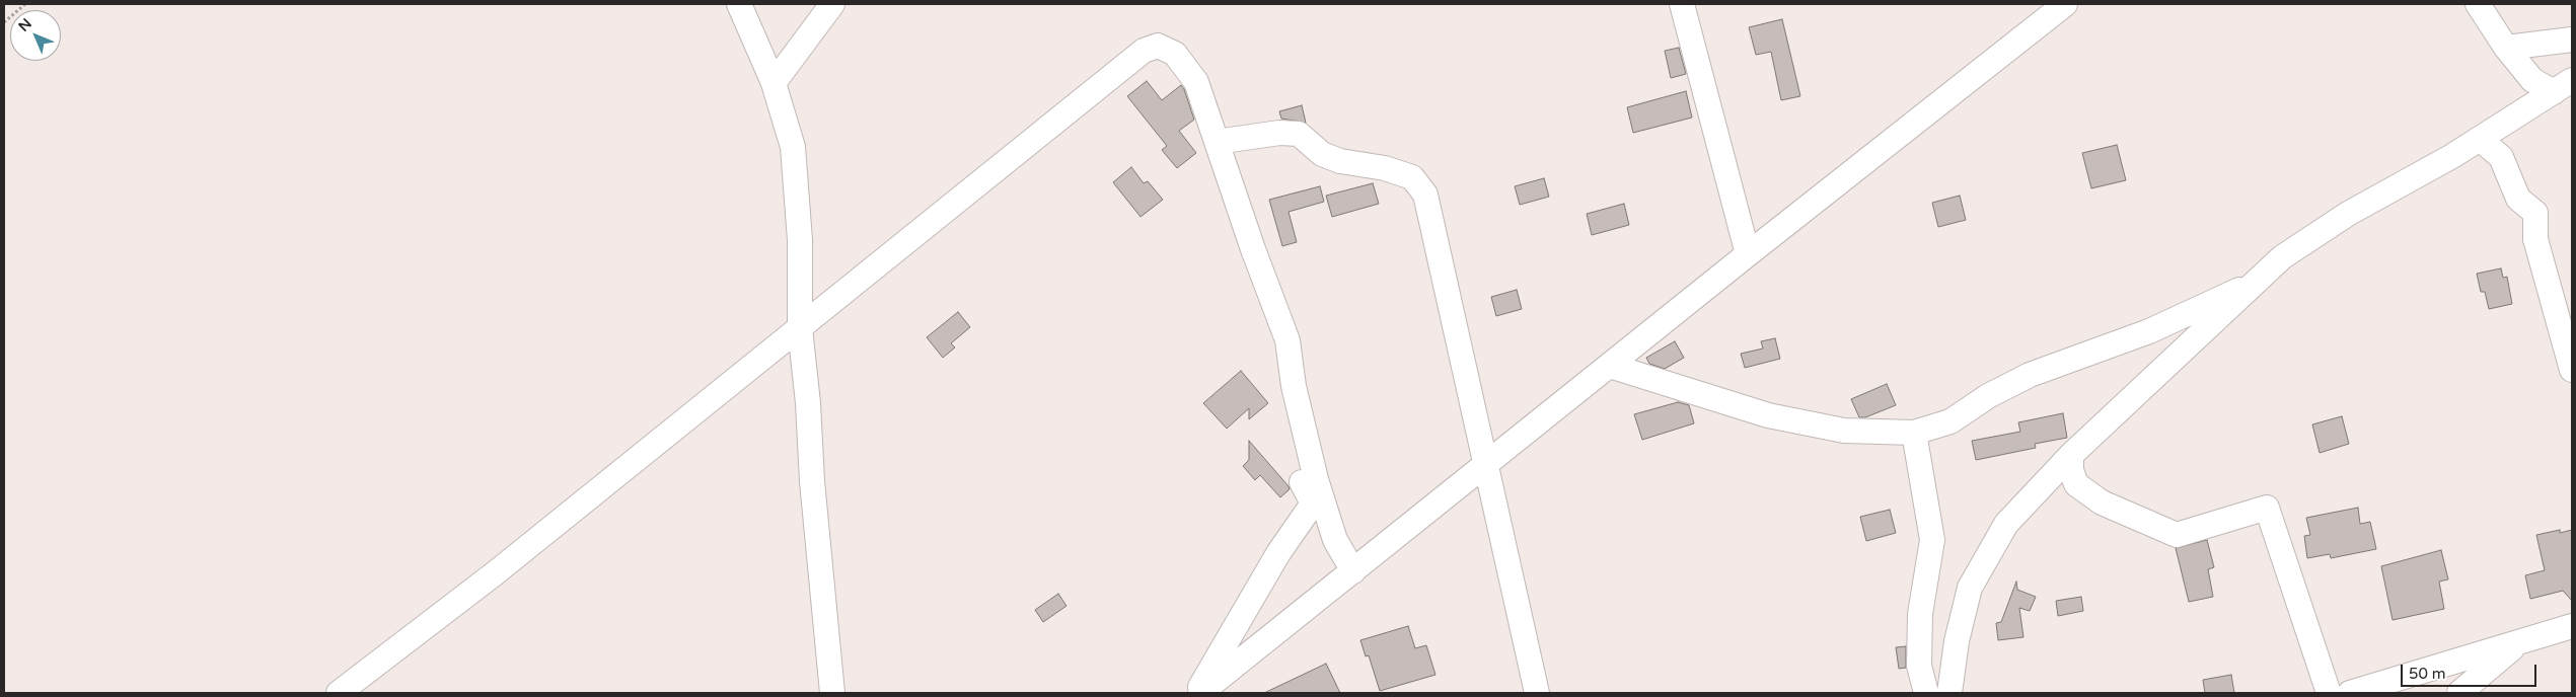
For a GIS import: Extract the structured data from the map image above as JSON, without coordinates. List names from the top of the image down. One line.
{"scale_bar":"50 m","north":"top left"}
